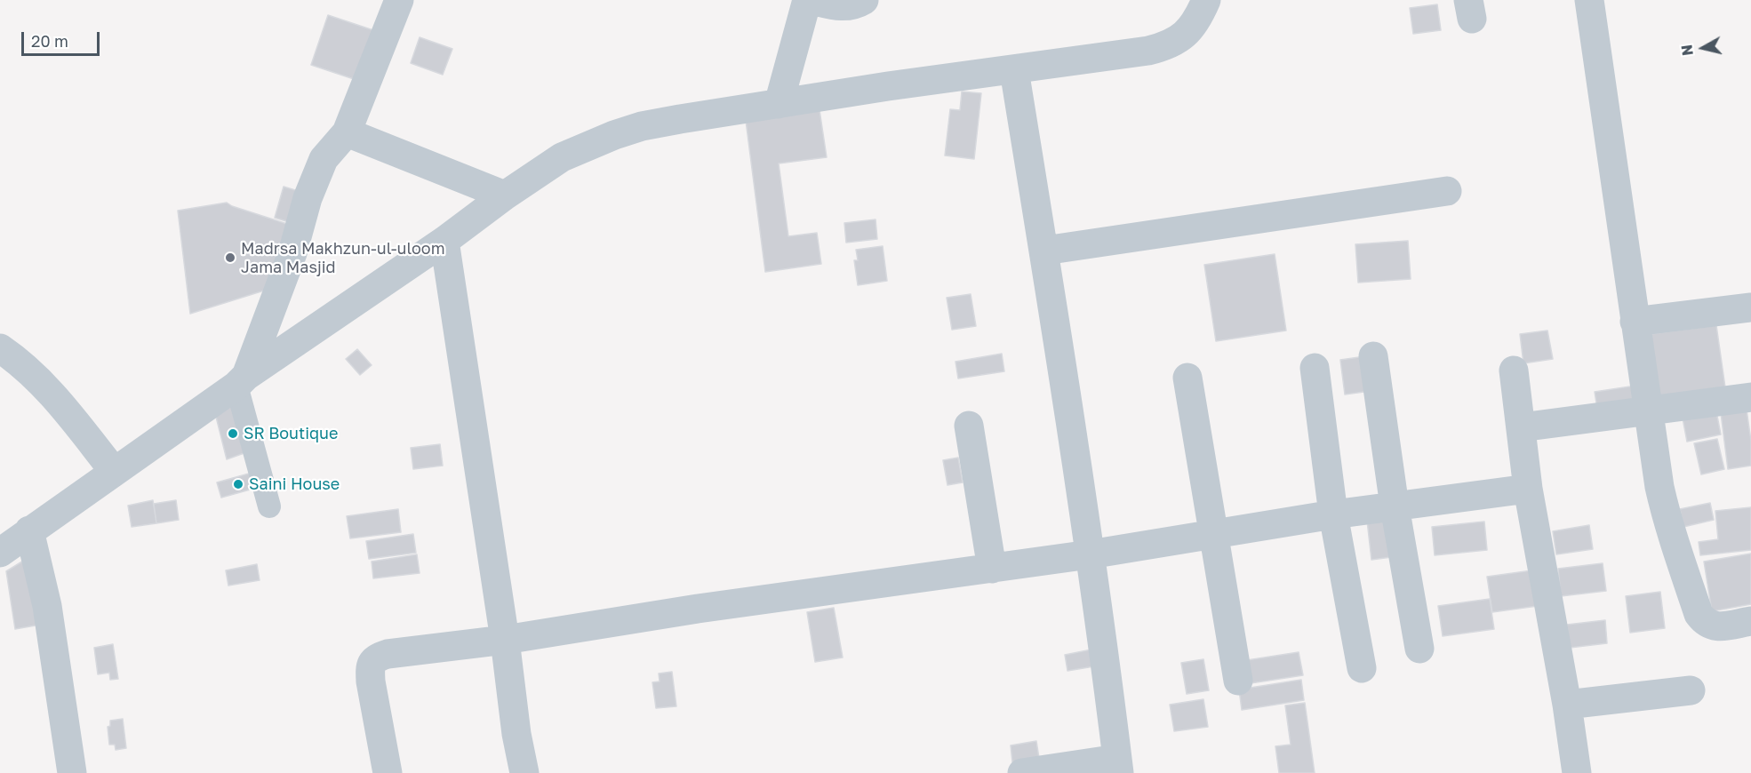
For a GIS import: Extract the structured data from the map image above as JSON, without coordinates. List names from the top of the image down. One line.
{"places":["Madrsa Makhzun-ul-uloom Jama Masjid","SR Boutique","Saini House"],"scale_bar":"20 m","north":"left"}
